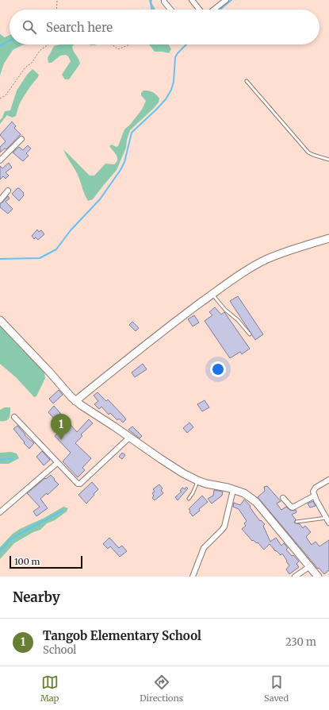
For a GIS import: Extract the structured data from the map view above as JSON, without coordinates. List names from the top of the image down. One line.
{"scale_bar":"100 m","page":{"search":"Search here","pins":"1","scale":"100 m","heading":"Nearby","list":[{"mark":"1","name":"Tangob Elementary School","note":"School","value":"230 m"}],"nav":["Map","Directions","Saved"]}}
